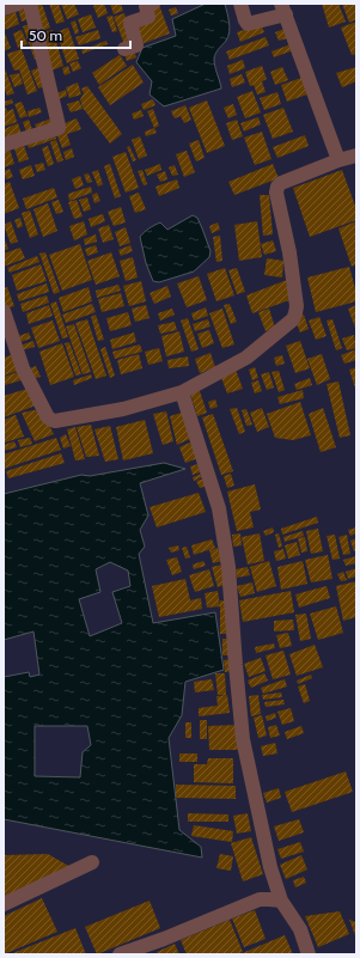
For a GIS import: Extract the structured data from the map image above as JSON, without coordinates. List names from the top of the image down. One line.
{"scale_bar":"50 m"}
